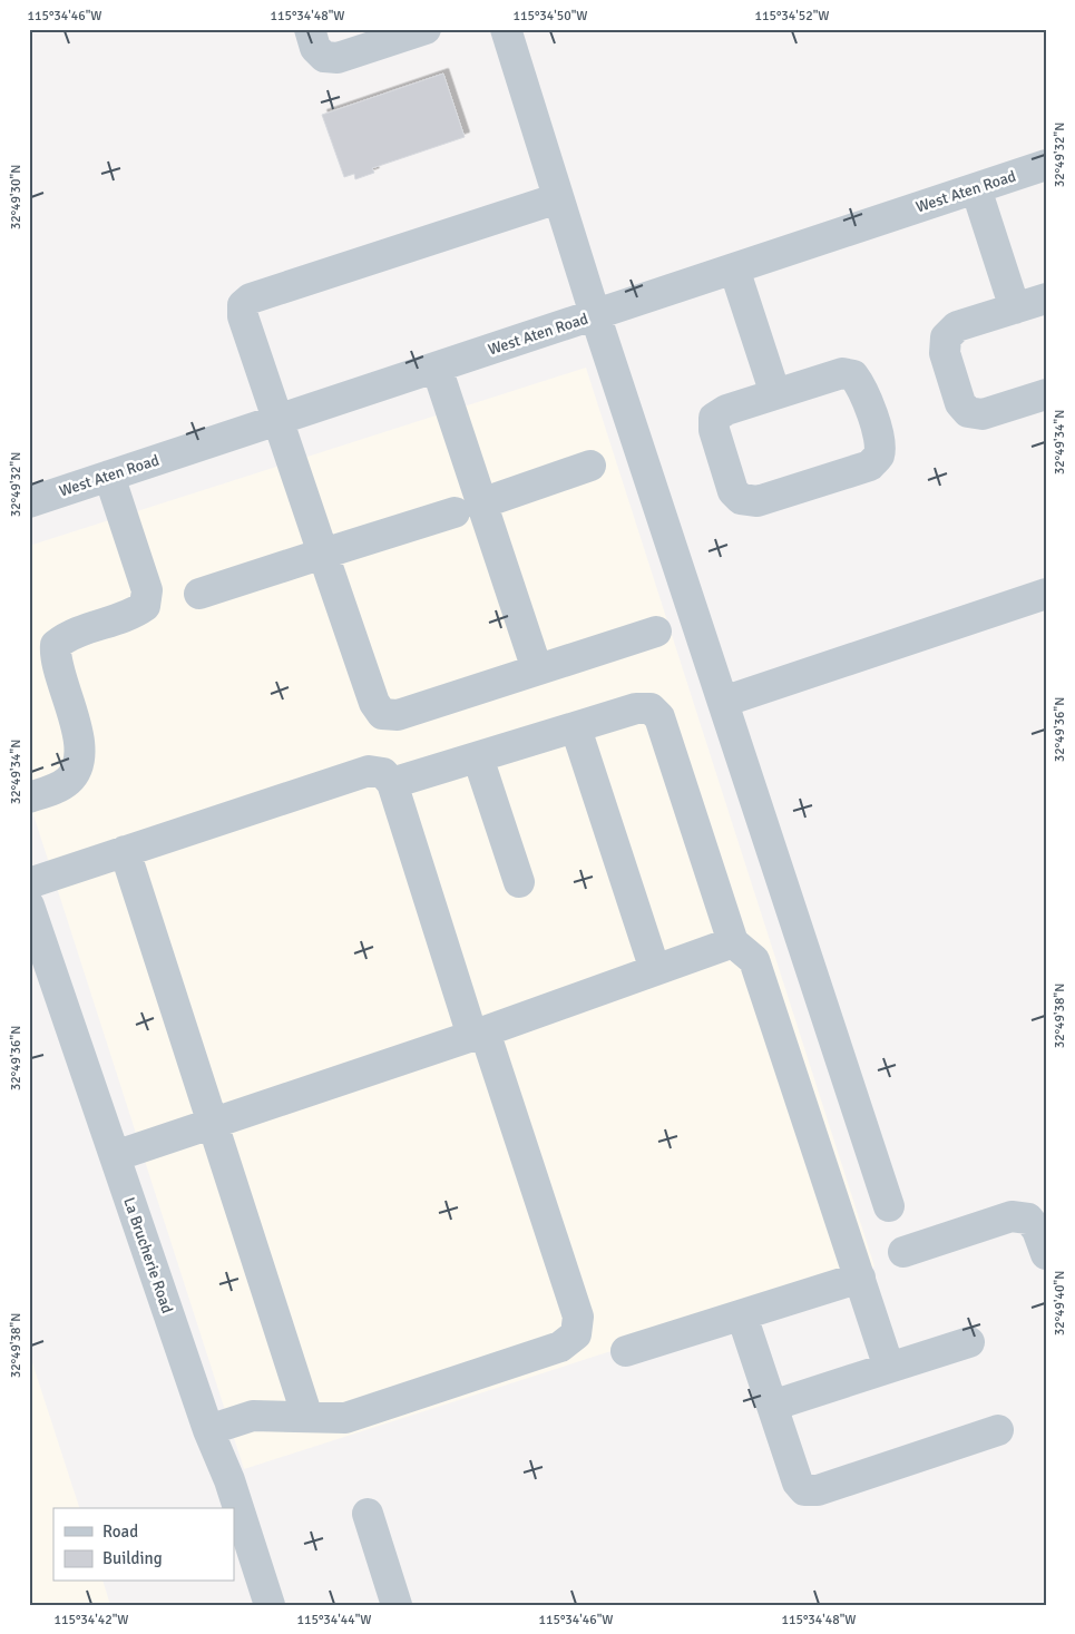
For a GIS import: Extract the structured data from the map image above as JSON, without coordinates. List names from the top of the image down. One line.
{"streets":{"street":["West Aten Road","La Brucherie Road"]},"legend":["Road","Building"],"coordinates":["115°34'46\"W","115°34'48\"W","115°34'50\"W","115°34'52\"W","32°49'32\"N","32°49'30\"N","32°49'34\"N","32°49'36\"N","32°49'38\"N","32°49'40\"N","115°34'42\"W","115°34'44\"W"]}
